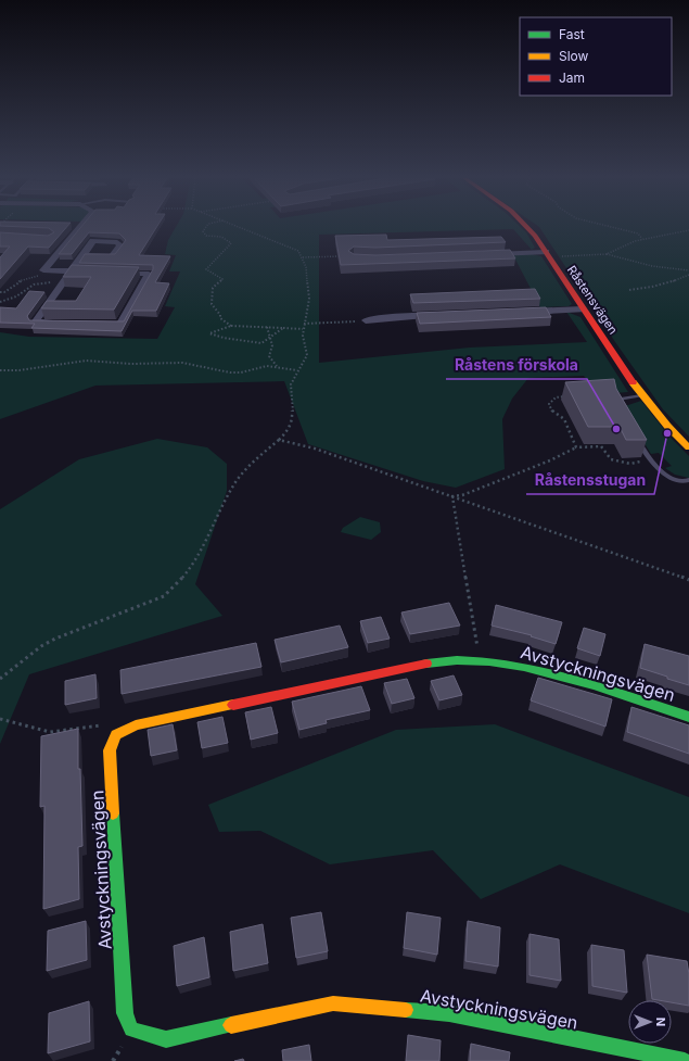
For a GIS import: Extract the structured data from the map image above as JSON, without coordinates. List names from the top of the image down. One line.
{"streets":{"street":["Råstensvägen","Avstyckningsvägen"]},"places":["Råstens förskola","Råstensstugan"],"legend":["Fast","Slow","Jam"],"north":"right"}
